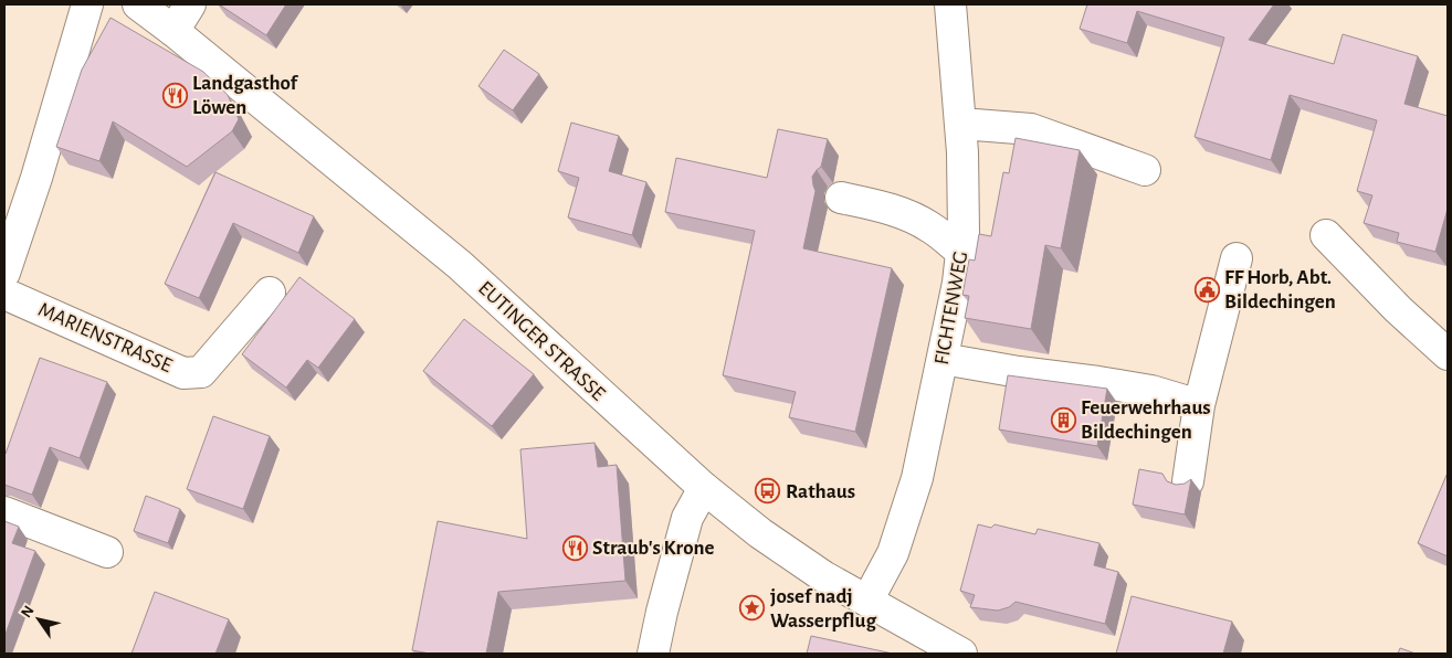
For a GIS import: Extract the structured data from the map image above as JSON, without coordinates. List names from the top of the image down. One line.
{"streets":{"street":["FICHTENWEG","MARIENSTRASSE","EUTINGER STRASSE"]},"crossings":[["FICHTENWEG","EUTINGER STRASSE"]],"places":{"restaurant":["Landgasthof Löwen","Straub's Krone"],"public building":["FF Horb, Abt. Bildechingen"],"building":["Feuerwehrhaus Bildechingen"],"bus stop":["Rathaus"],"place":["josef nadj Wasserpflug"]},"north":"top left"}
